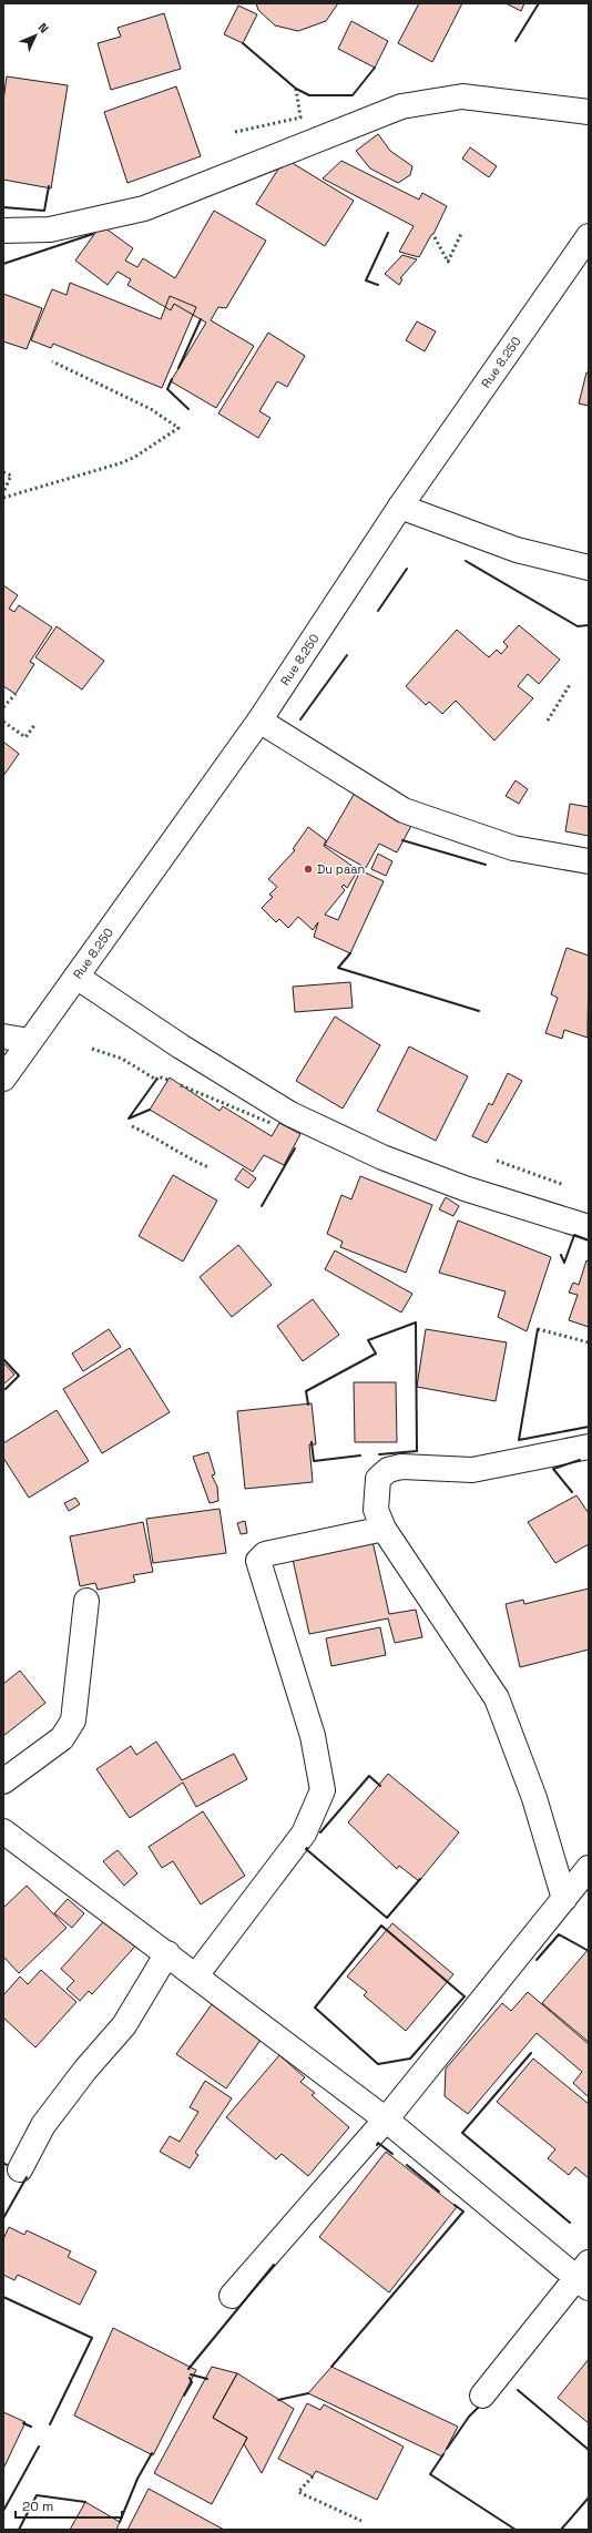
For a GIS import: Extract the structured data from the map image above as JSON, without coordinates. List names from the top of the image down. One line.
{"streets":{"main road":["Rue 8.250"]},"places":["Du paan"],"scale_bar":"20 m","north":"top right"}
